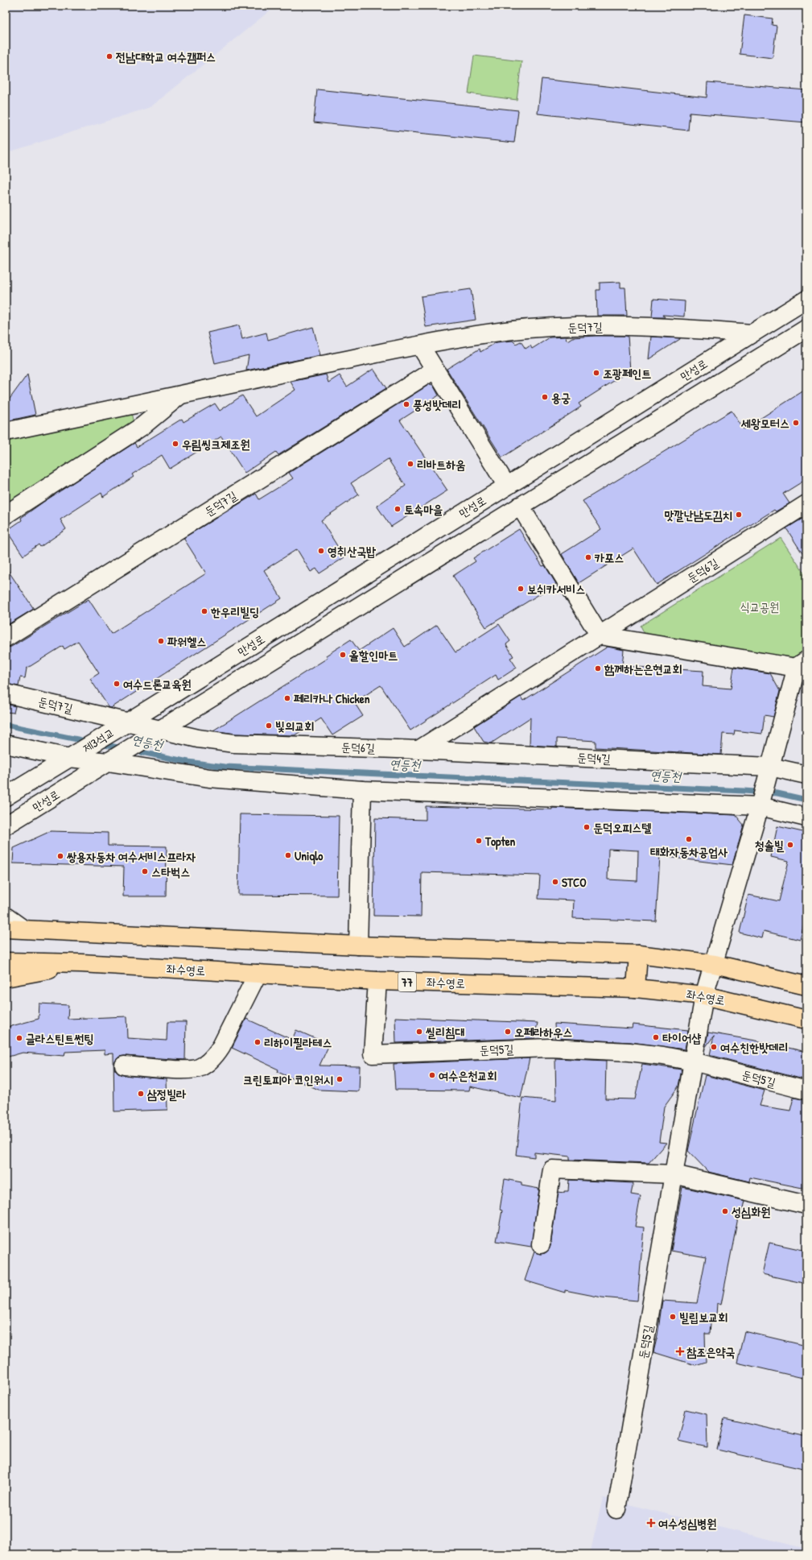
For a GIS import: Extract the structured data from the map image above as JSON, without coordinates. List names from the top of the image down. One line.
{"streets":{"main road":["좌수영로","77"],"street":["둔덕7길","만성로","둔덕6길","제3석교","둔덕4길","둔덕5길"]},"crossings":[["둔덕7길","만성로"],["둔덕7길","둔덕6길"],["둔덕7길","제3석교"],["만성로","둔덕6길"],["만성로","제3석교"],["둔덕6길","제3석교"],["둔덕6길","둔덕4길"],["좌수영로","둔덕5길"]],"water":["연등천"],"parks":["식교공원"],"places":{"other":["전남대학교 여수캠퍼스","조광페인트","용궁","풍성밧데리","세왕모터스","우림씽크제조원","리바트하움","토속마을","맛깔난남도김치","영취산국밥","카포스","보쉬카서비스","한우리빌딩","파워헬스","올할인마트","함께하는은현교회","여수드론교육원","페리카나 Chicken","빛의교회","둔덕오피스텔","태화자동차공업사","Topten","청솔빌","Uniqlo","쌍용자동차 여수서비스프라자","스타벅스","STCO","씰리침대","오페라하우스","타이어샵","글라스틴트썬팅","리하이필라테스","여수친한밧데리","여수은천교회","크린토피아 코인워시","삼정빌라","성심화원","빌립보교회"],"health":["참조은약국","여수성심병원"]}}
